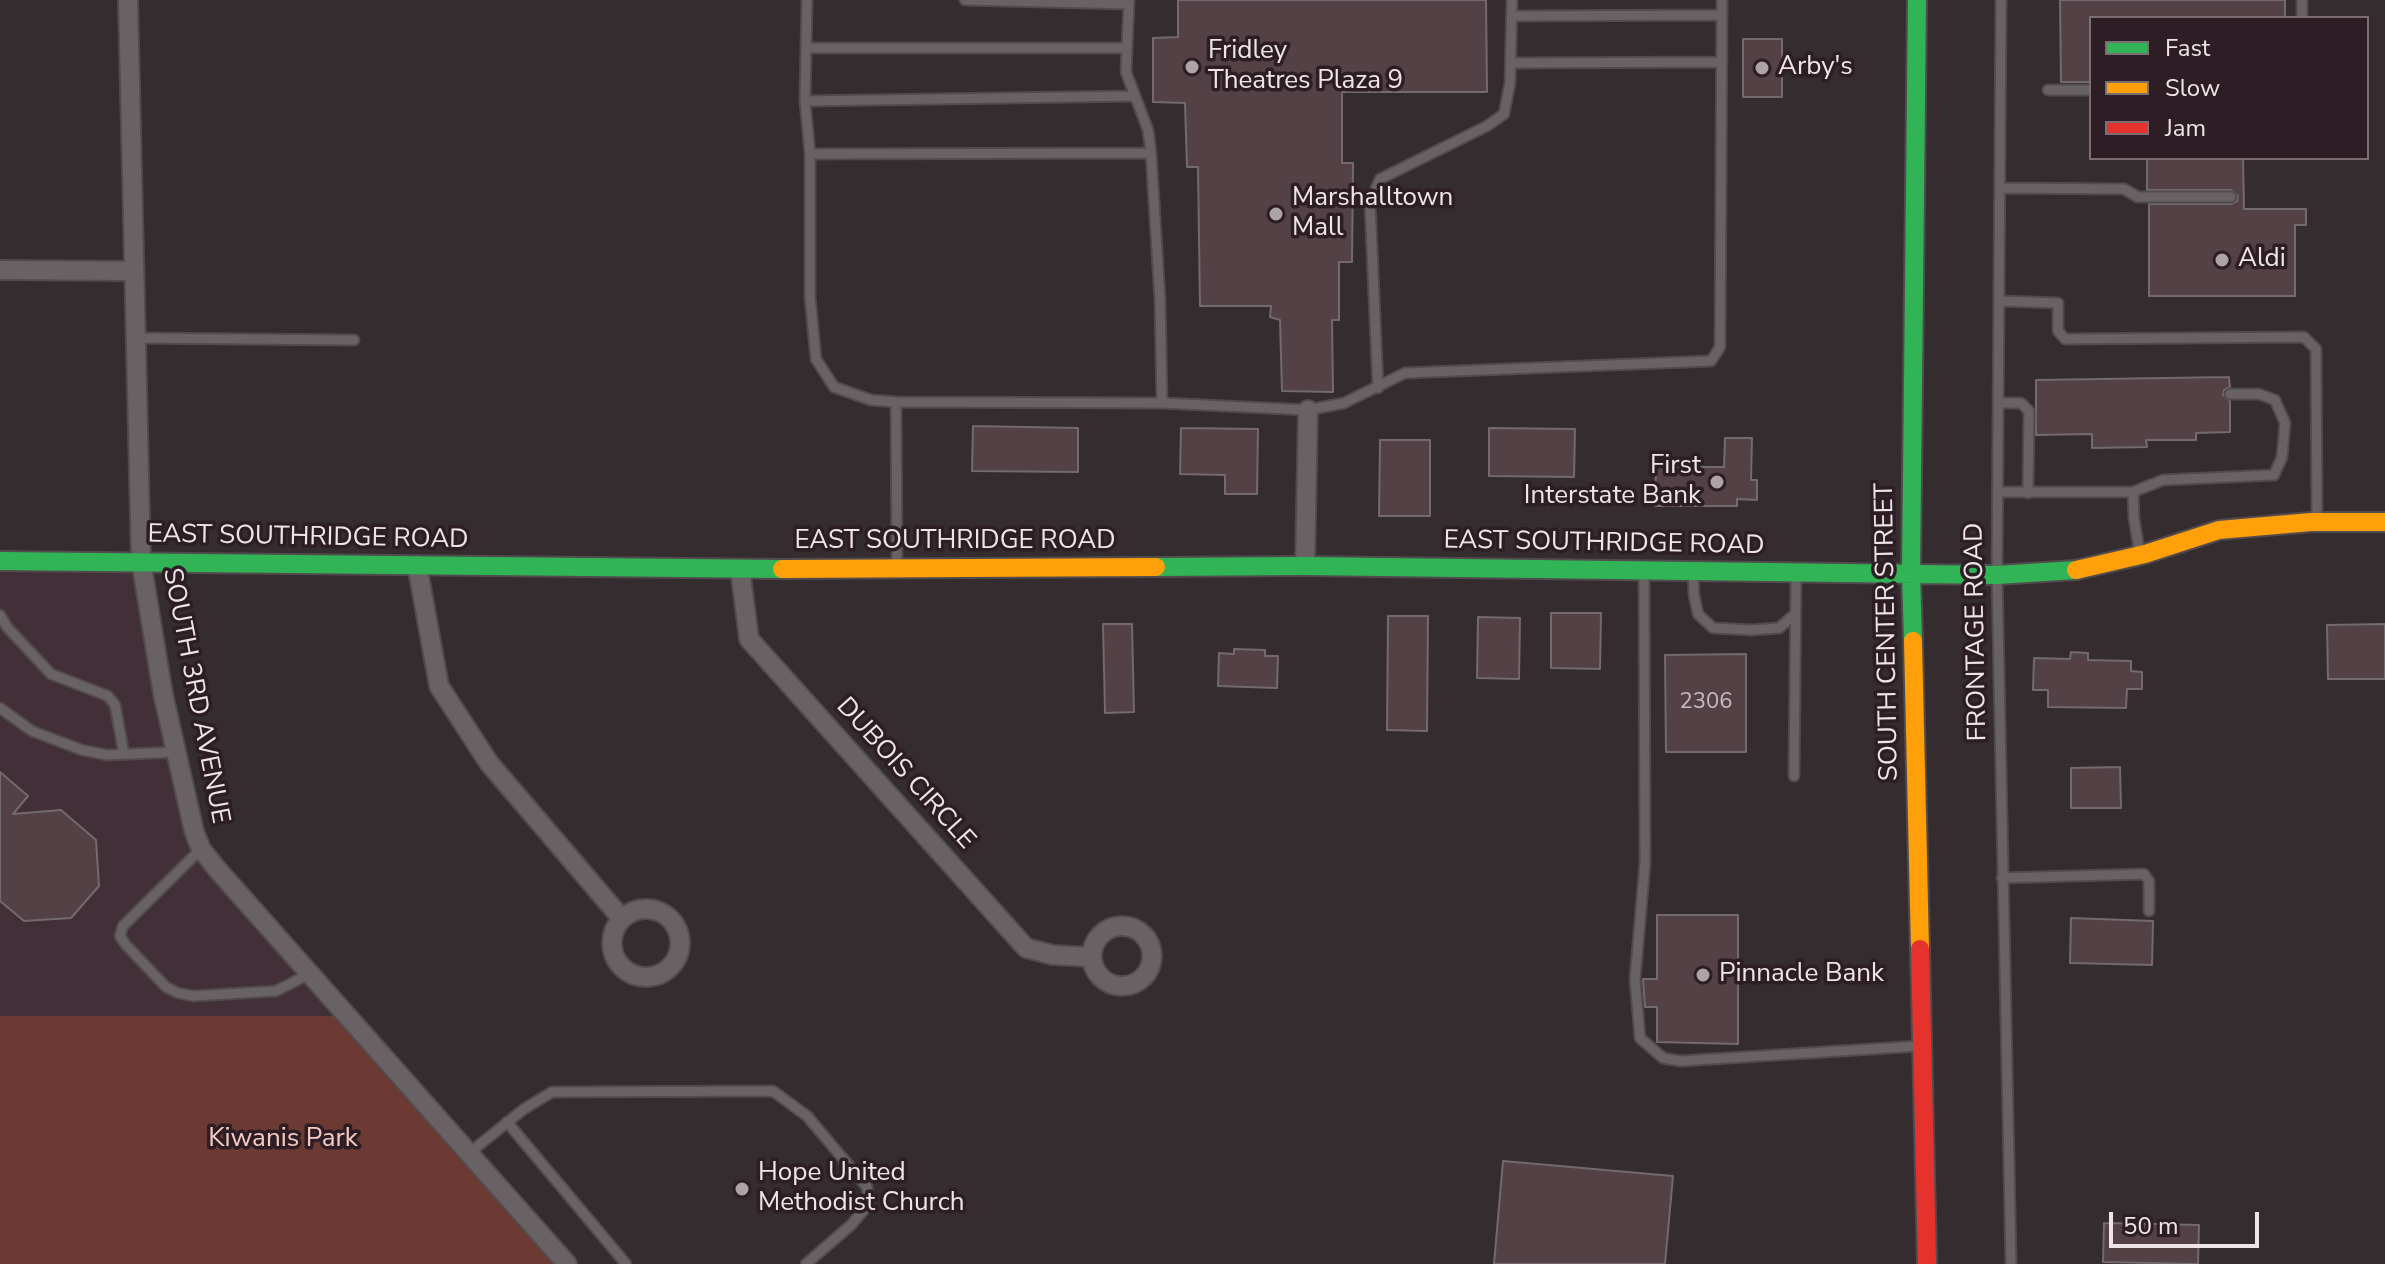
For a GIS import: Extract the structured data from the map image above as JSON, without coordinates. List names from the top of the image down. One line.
{"streets":{"street":["EAST SOUTHRIDGE ROAD","SOUTH CENTER STREET","SOUTH 3RD AVENUE","DUBOIS CIRCLE"],"lane":["FRONTAGE ROAD"]},"crossings":[["EAST SOUTHRIDGE ROAD","SOUTH CENTER STREET"],["EAST SOUTHRIDGE ROAD","FRONTAGE ROAD"],["EAST SOUTHRIDGE ROAD","SOUTH 3RD AVENUE"],["EAST SOUTHRIDGE ROAD","DUBOIS CIRCLE"]],"parks":["Kiwanis Park"],"places":["Fridley Theatres Plaza 9","Arby's","Marshalltown Mall","Aldi","First Interstate Bank","Pinnacle Bank","Hope United Methodist Church"],"house_numbers":["2306"],"legend":["Fast","Slow","Jam"],"scale_bar":"50 m"}
